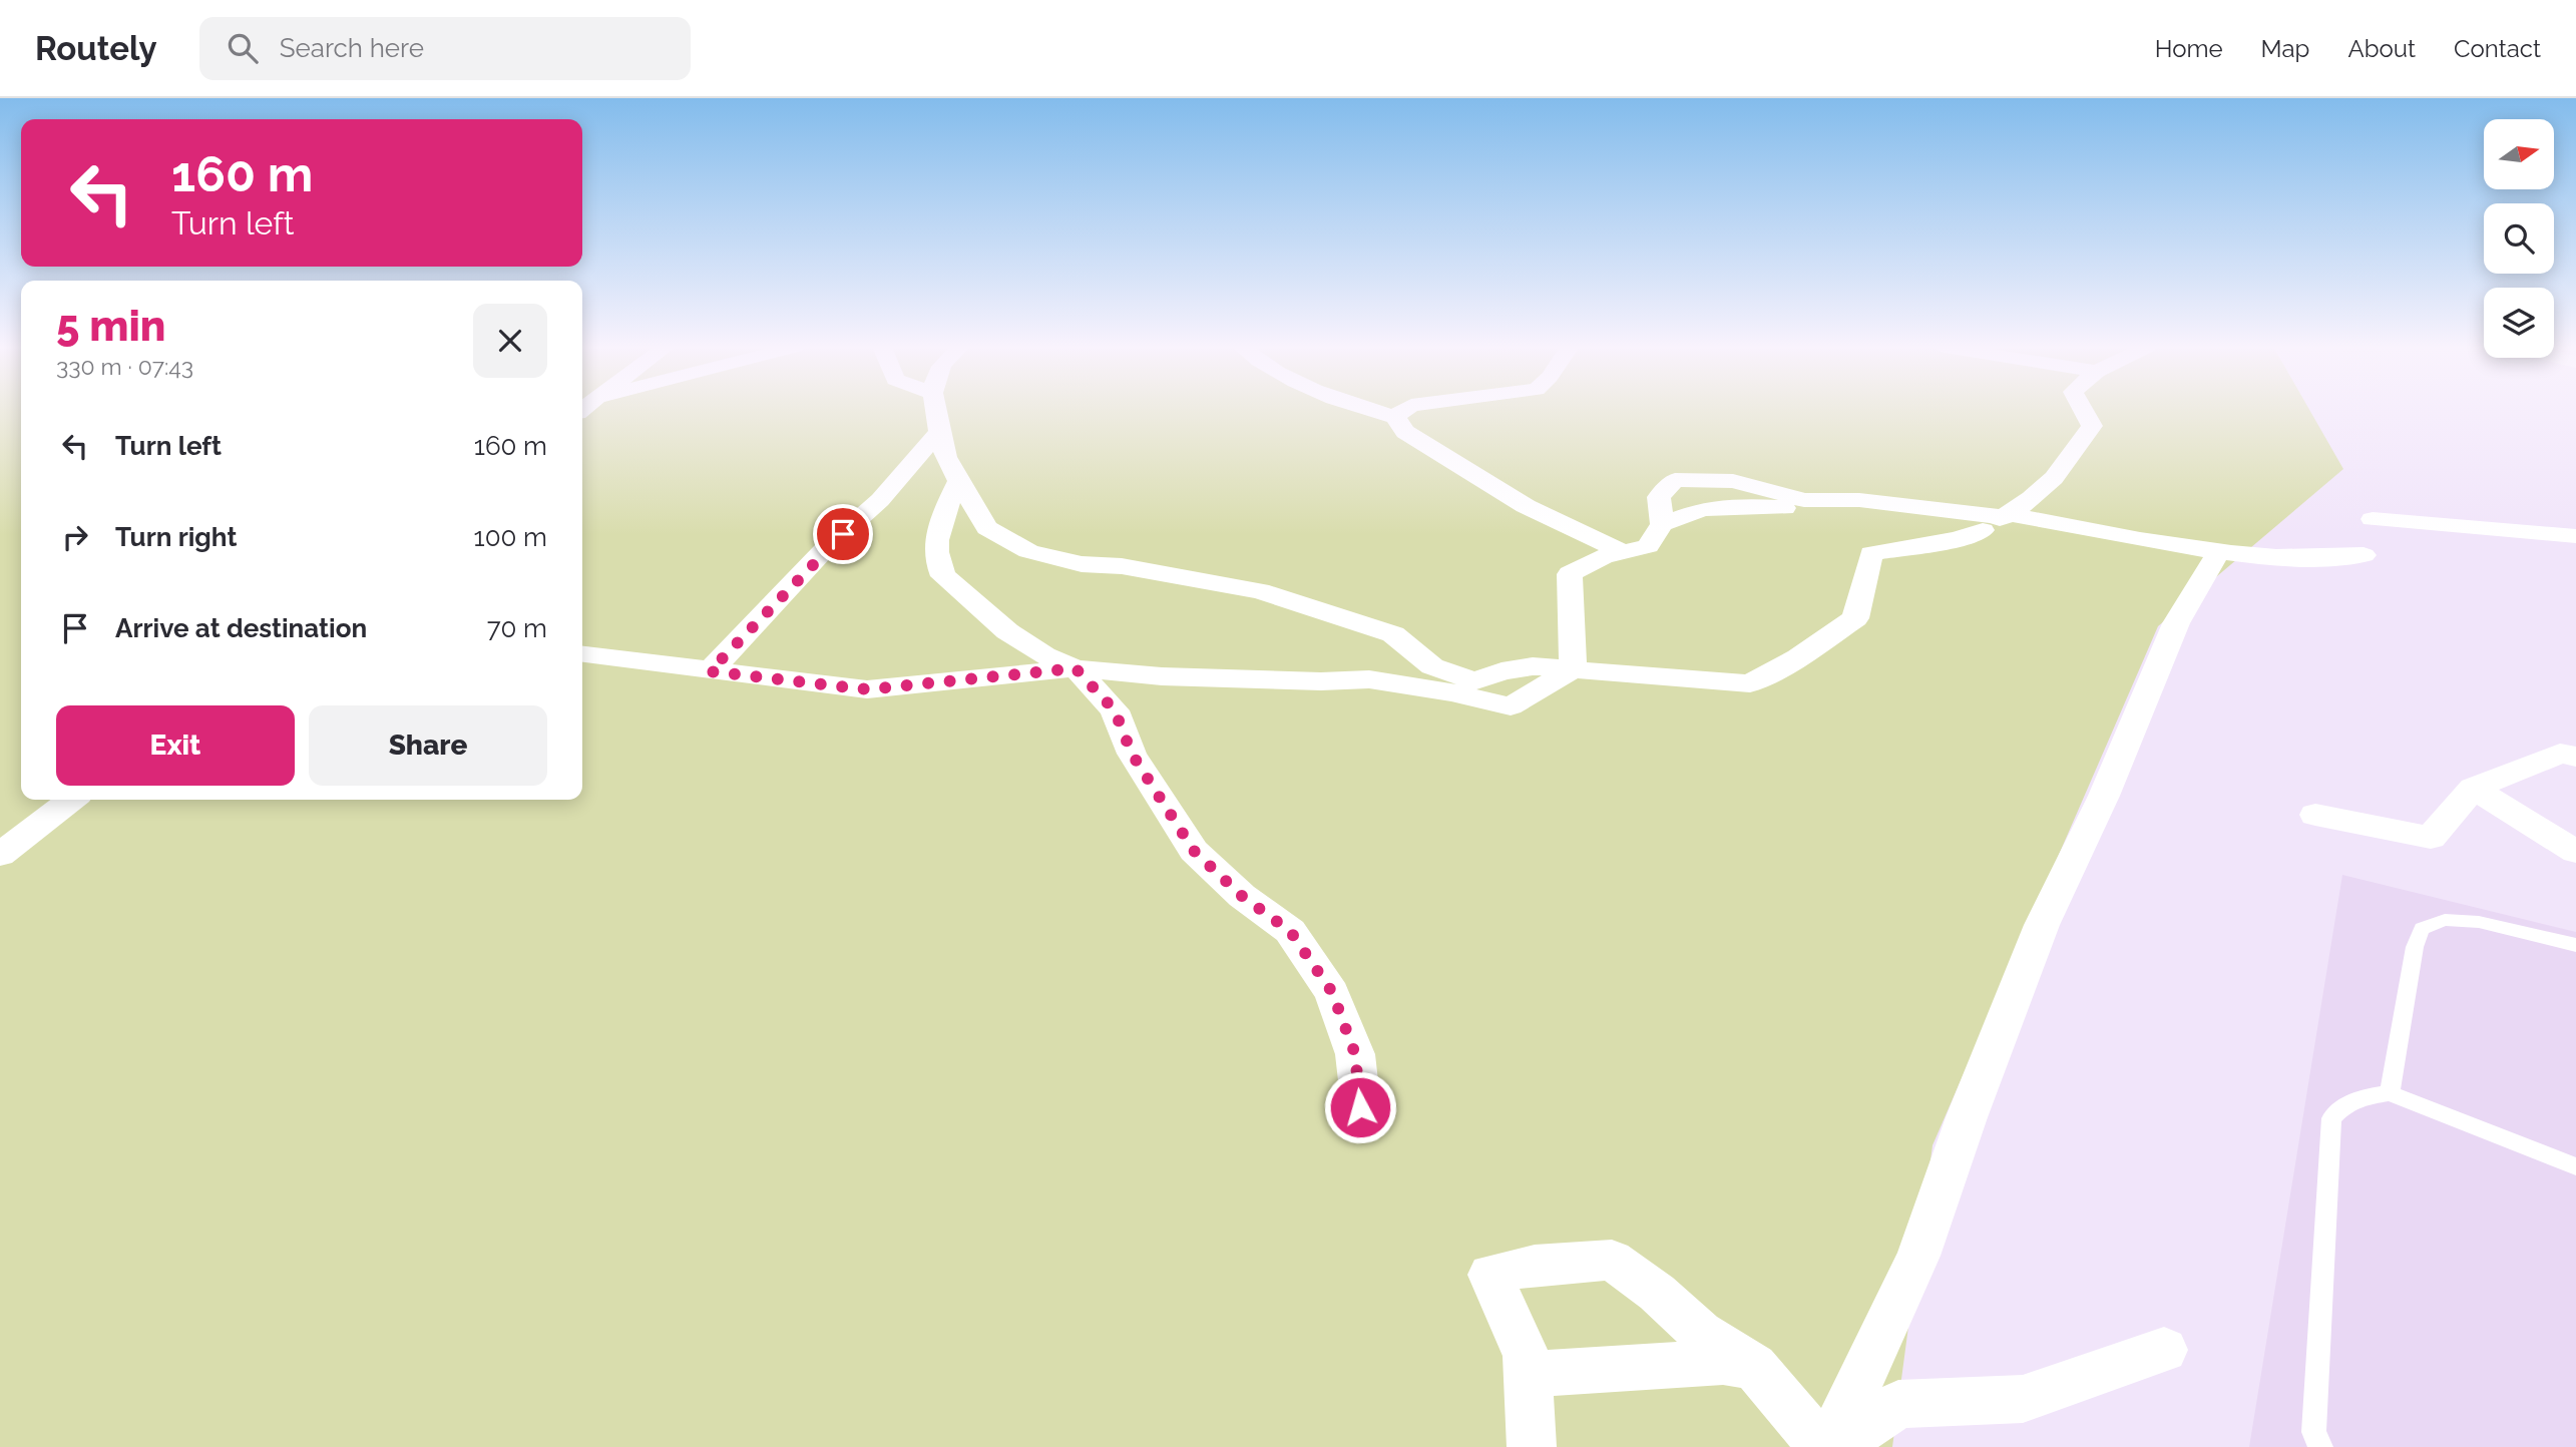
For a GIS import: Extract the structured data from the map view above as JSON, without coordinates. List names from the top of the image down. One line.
{"north":"right","page":{"header":"Routely","search":"Search here","nav":["Home","Map","About","Contact"],"turn":["160 m","Turn left"],"heading":["5 min","330 m · 07:43"],"list":[{"name":"Turn left","value":"160 m"},{"name":"Turn right","value":"100 m"},{"name":"Arrive at destination","value":"70 m"}],"buttons":["Exit","Share"]}}
